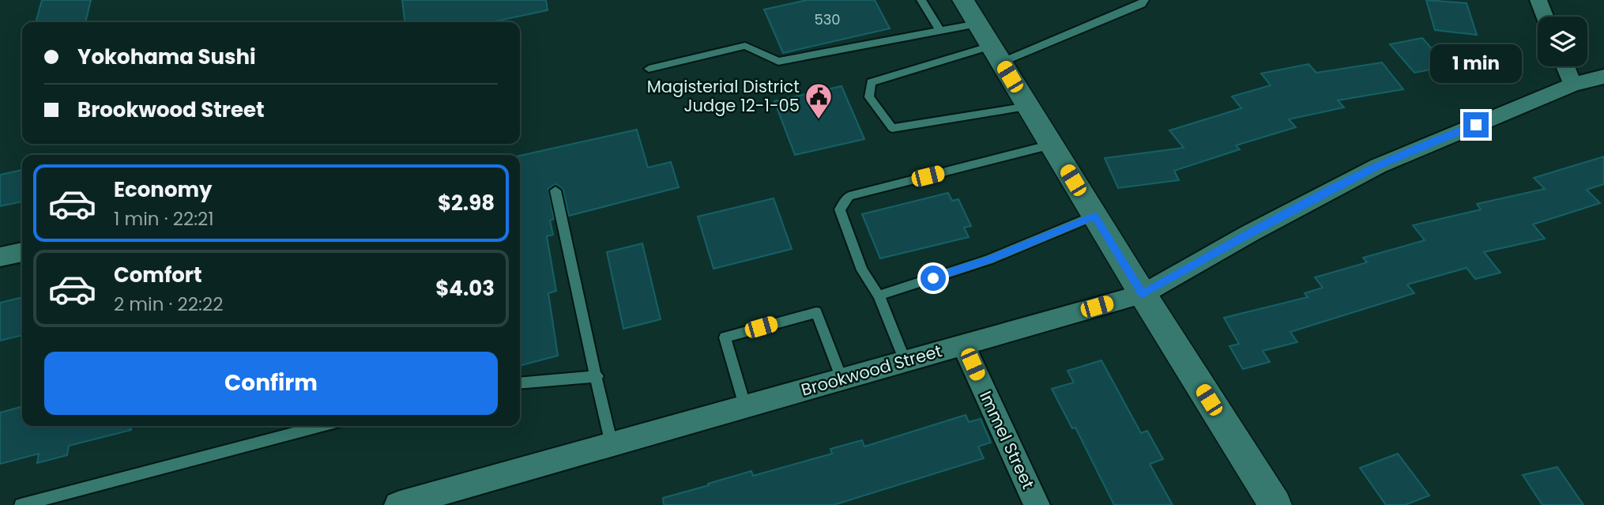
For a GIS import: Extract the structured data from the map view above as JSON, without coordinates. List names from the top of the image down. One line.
{"streets":{"street":["Brookwood Street","Immel Street"]},"crossings":[["Brookwood Street","Immel Street"]],"places":{"public building":["Magisterial District Judge 12-1-05"]},"house_numbers":["530"],"page":{"banner":["Yokohama Sushi","Brookwood Street"],"bubble":"1 min","list":[{"name":"Economy","note":"1 min · 22:21","value":"$2.98"},{"name":"Comfort","note":"2 min · 22:22","value":"$4.03"}],"buttons":"Confirm"}}
